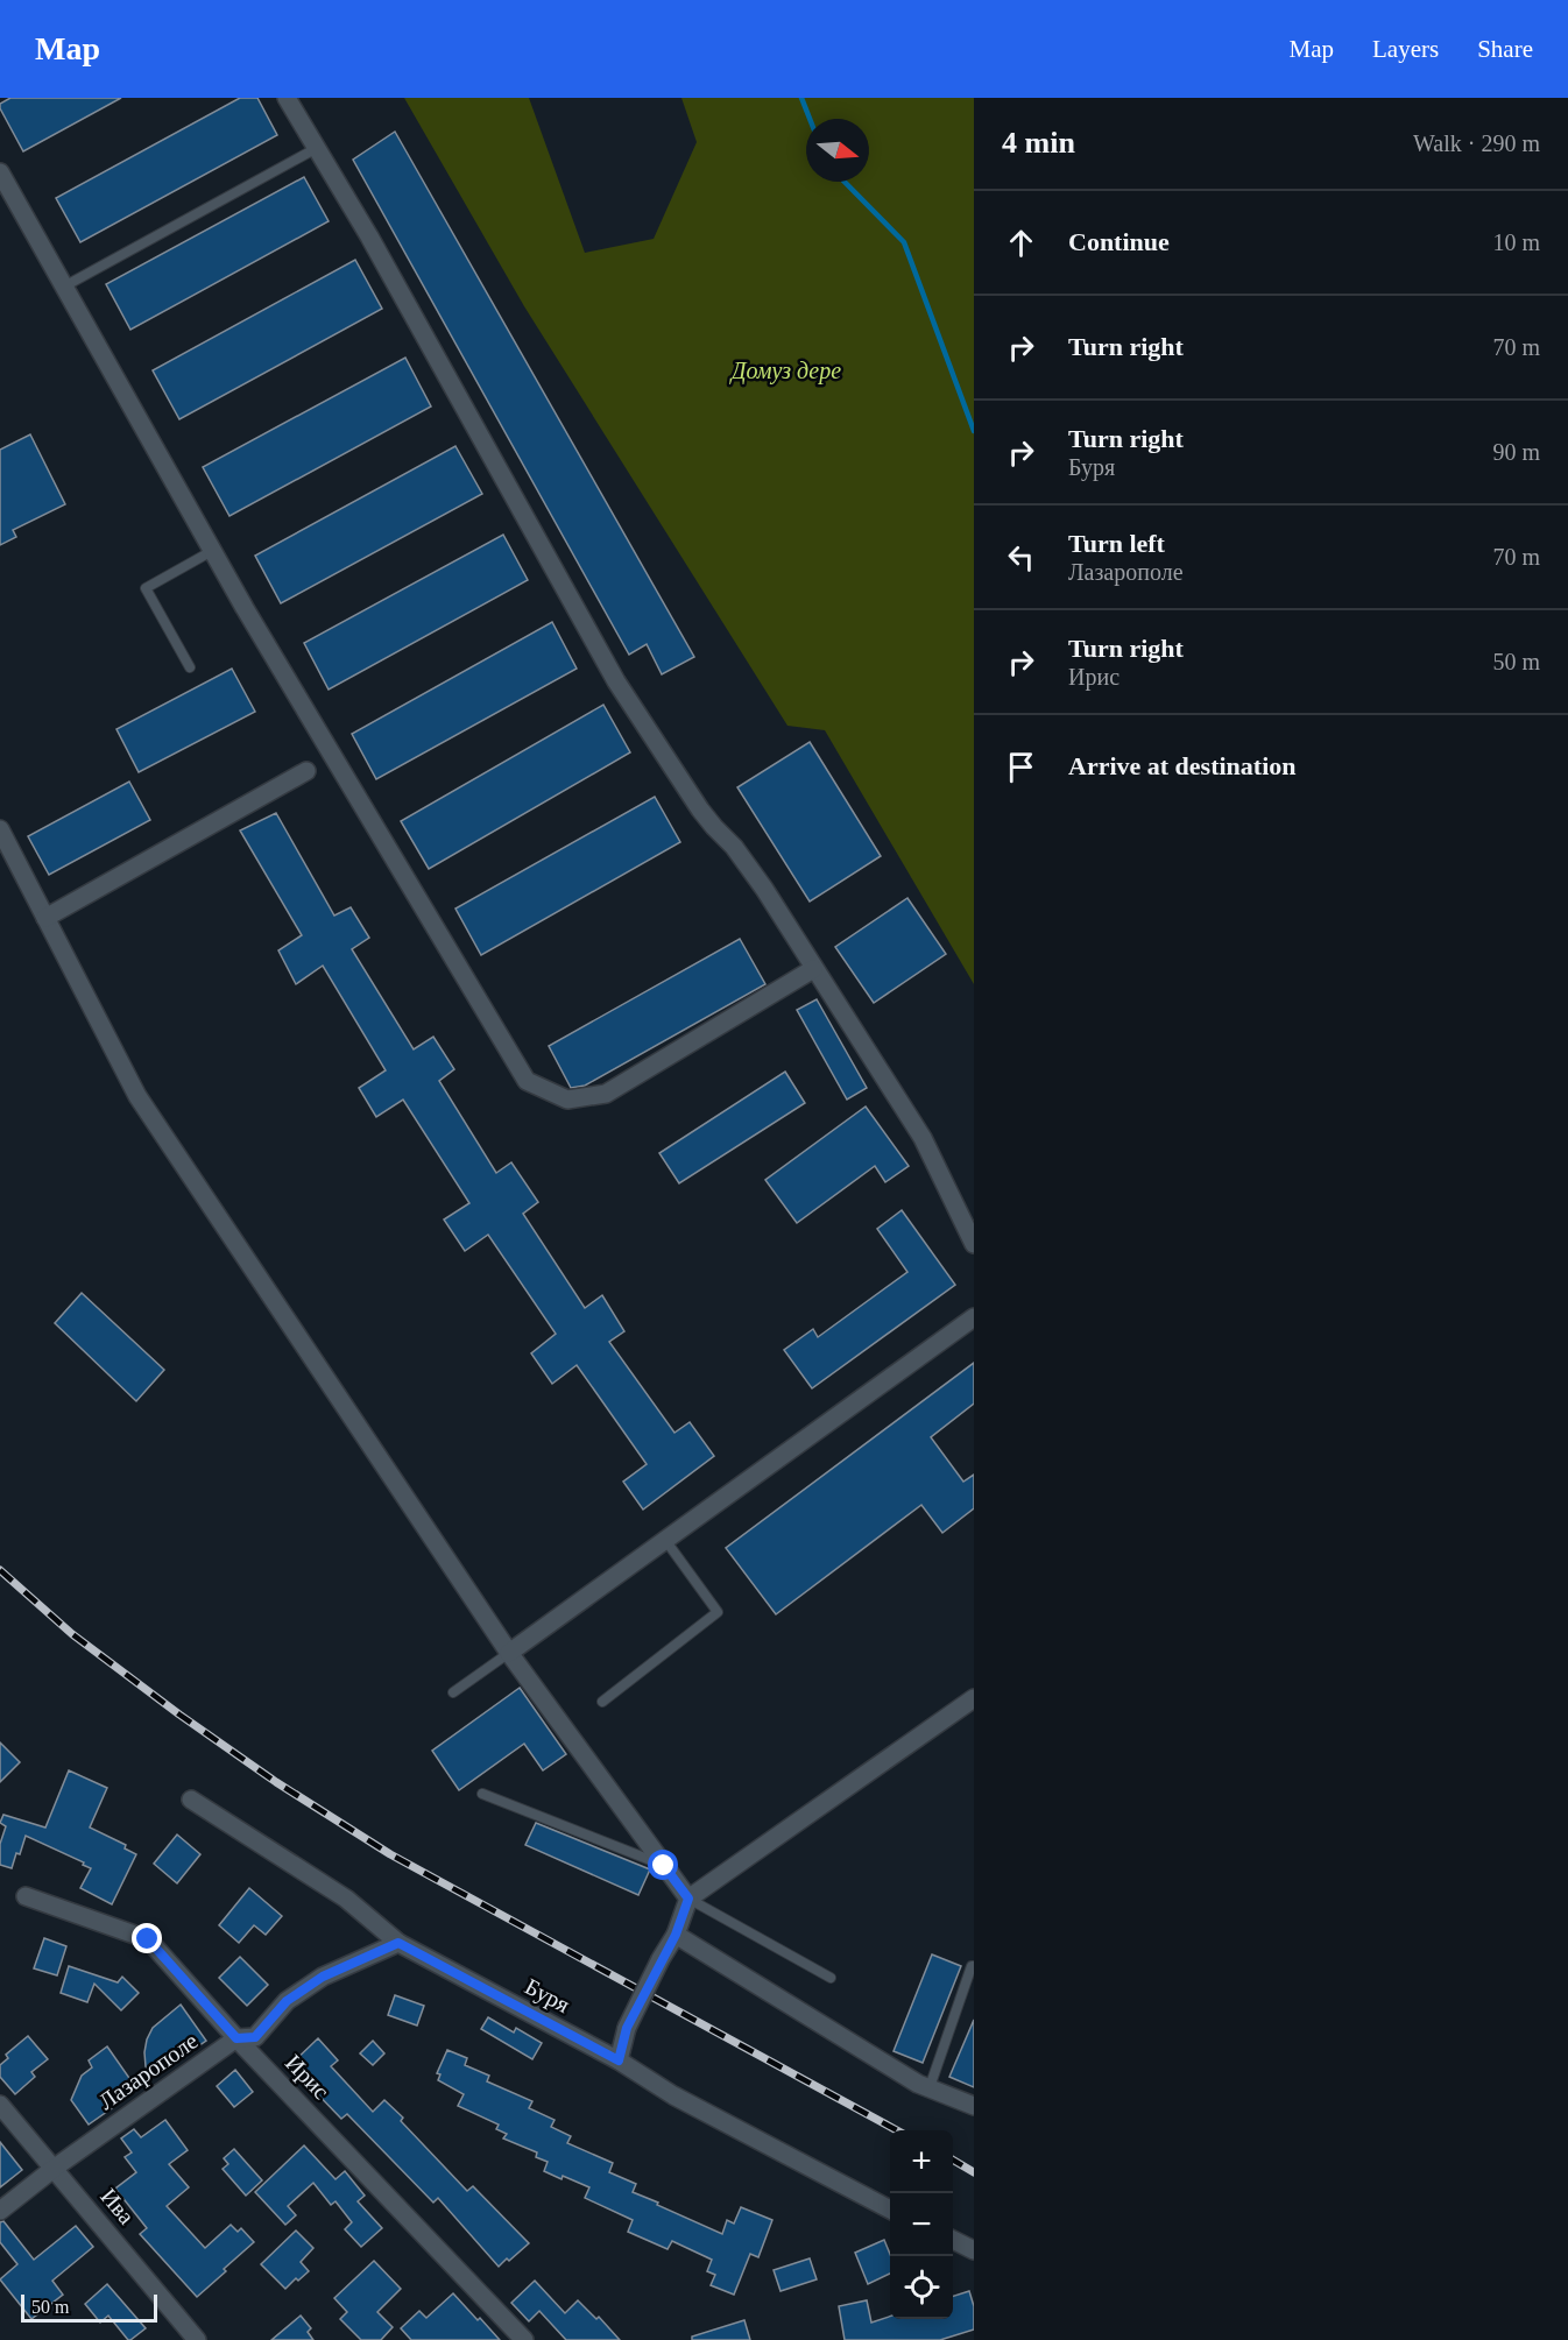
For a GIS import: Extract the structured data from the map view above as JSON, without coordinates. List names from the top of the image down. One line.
{"streets":{"street":["Буря","Лазарополе","Ирис","Ива"]},"crossings":[["Буря","Лазарополе"],["Лазарополе","Ирис"],["Лазарополе","Ива"]],"parks":["Домуз дере"],"scale_bar":"50 m","north":"right","page":{"header":"Map","nav":["Map","Layers","Share"],"heading":["4 min","Walk · 290 m"],"list":[["Continue","10 m"],["Turn right","70 m"],["Turn right","Буря","90 m"],["Turn left","Лазарополе","70 m"],["Turn right","Ирис","50 m"],"Arrive at destination"],"map_buttons":["+","−"],"scale":"50 m"}}
